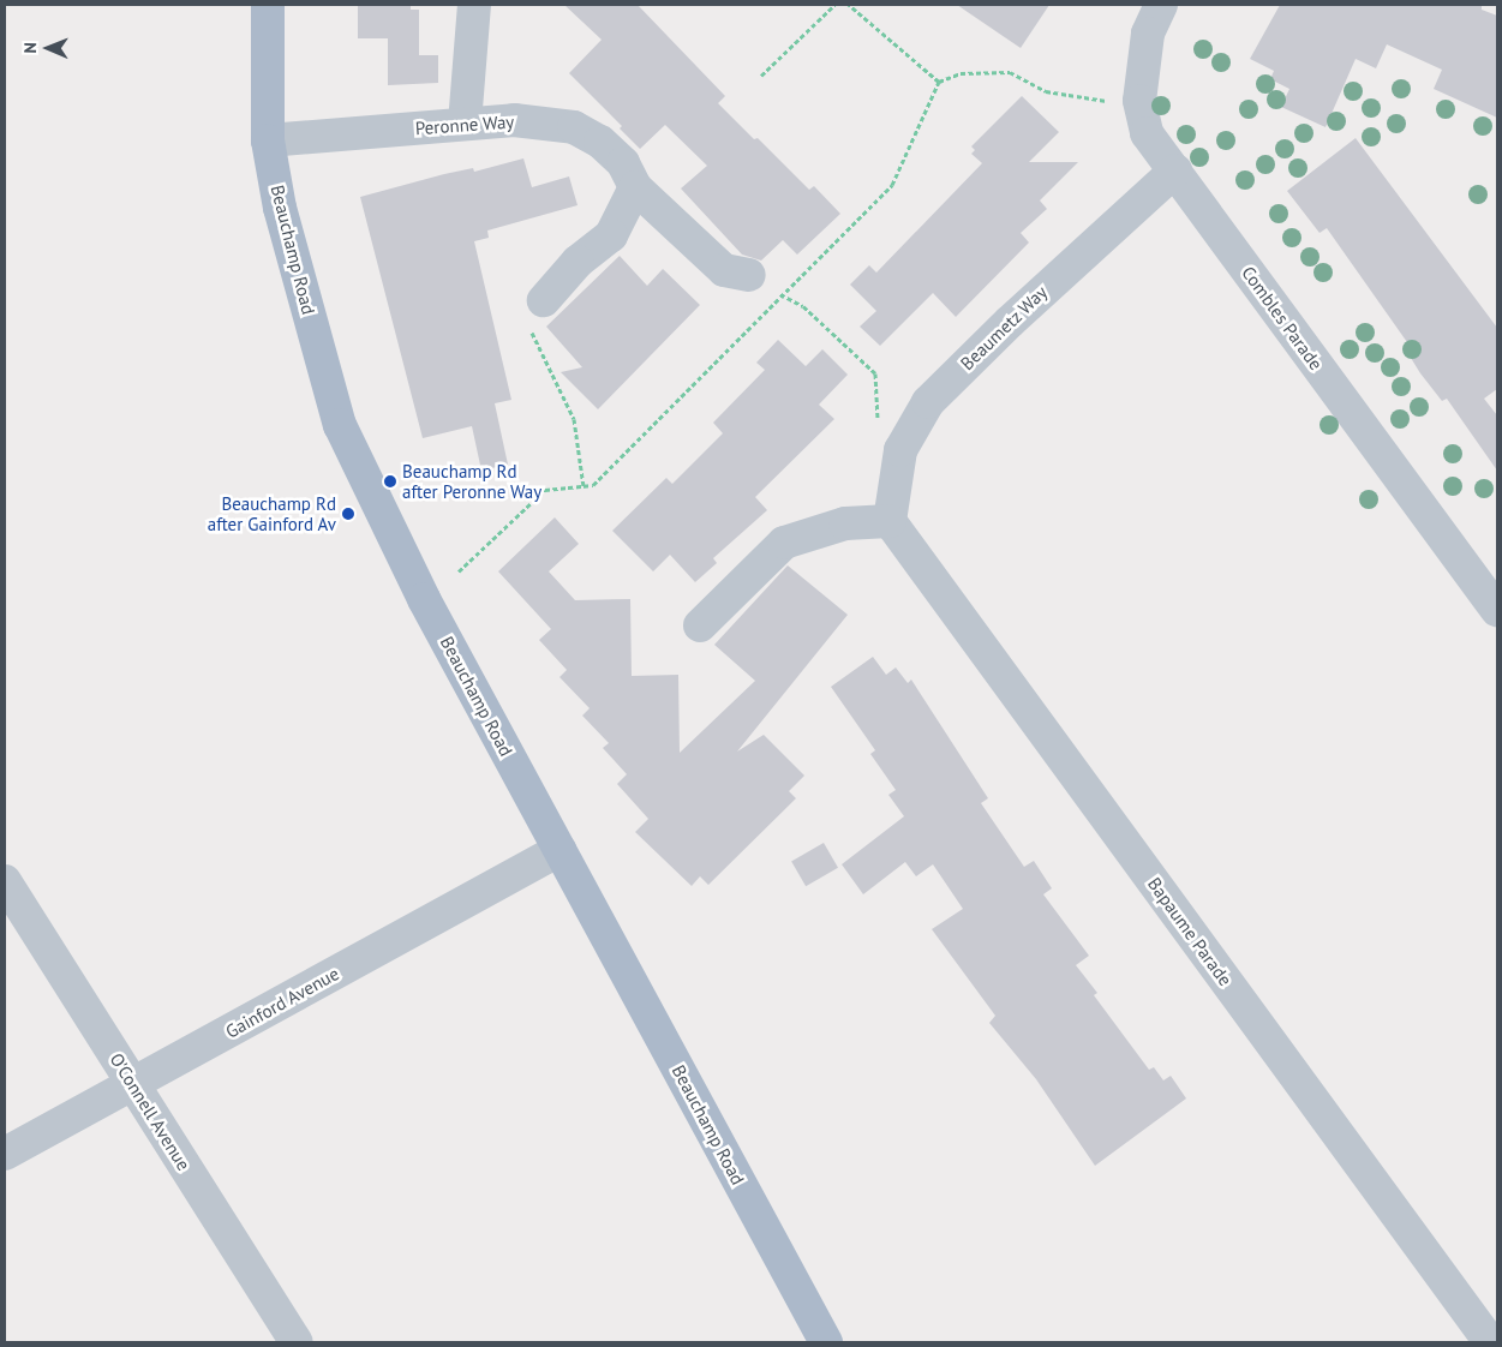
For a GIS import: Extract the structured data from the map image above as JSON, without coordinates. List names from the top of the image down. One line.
{"streets":{"main road":["Beauchamp Road"],"street":["Peronne Way","Combles Parade","Beaumetz Way","Bapaume Parade","Gainford Avenue","O'Connell Avenue"]},"crossings":[["Peronne Way","Beauchamp Road"],["Beauchamp Road","Gainford Avenue"],["Combles Parade","Beaumetz Way"],["Beaumetz Way","Bapaume Parade"],["Gainford Avenue","O'Connell Avenue"]],"places":["Beauchamp Rd after Peronne Way","Beauchamp Rd after Gainford Av"],"north":"left"}
